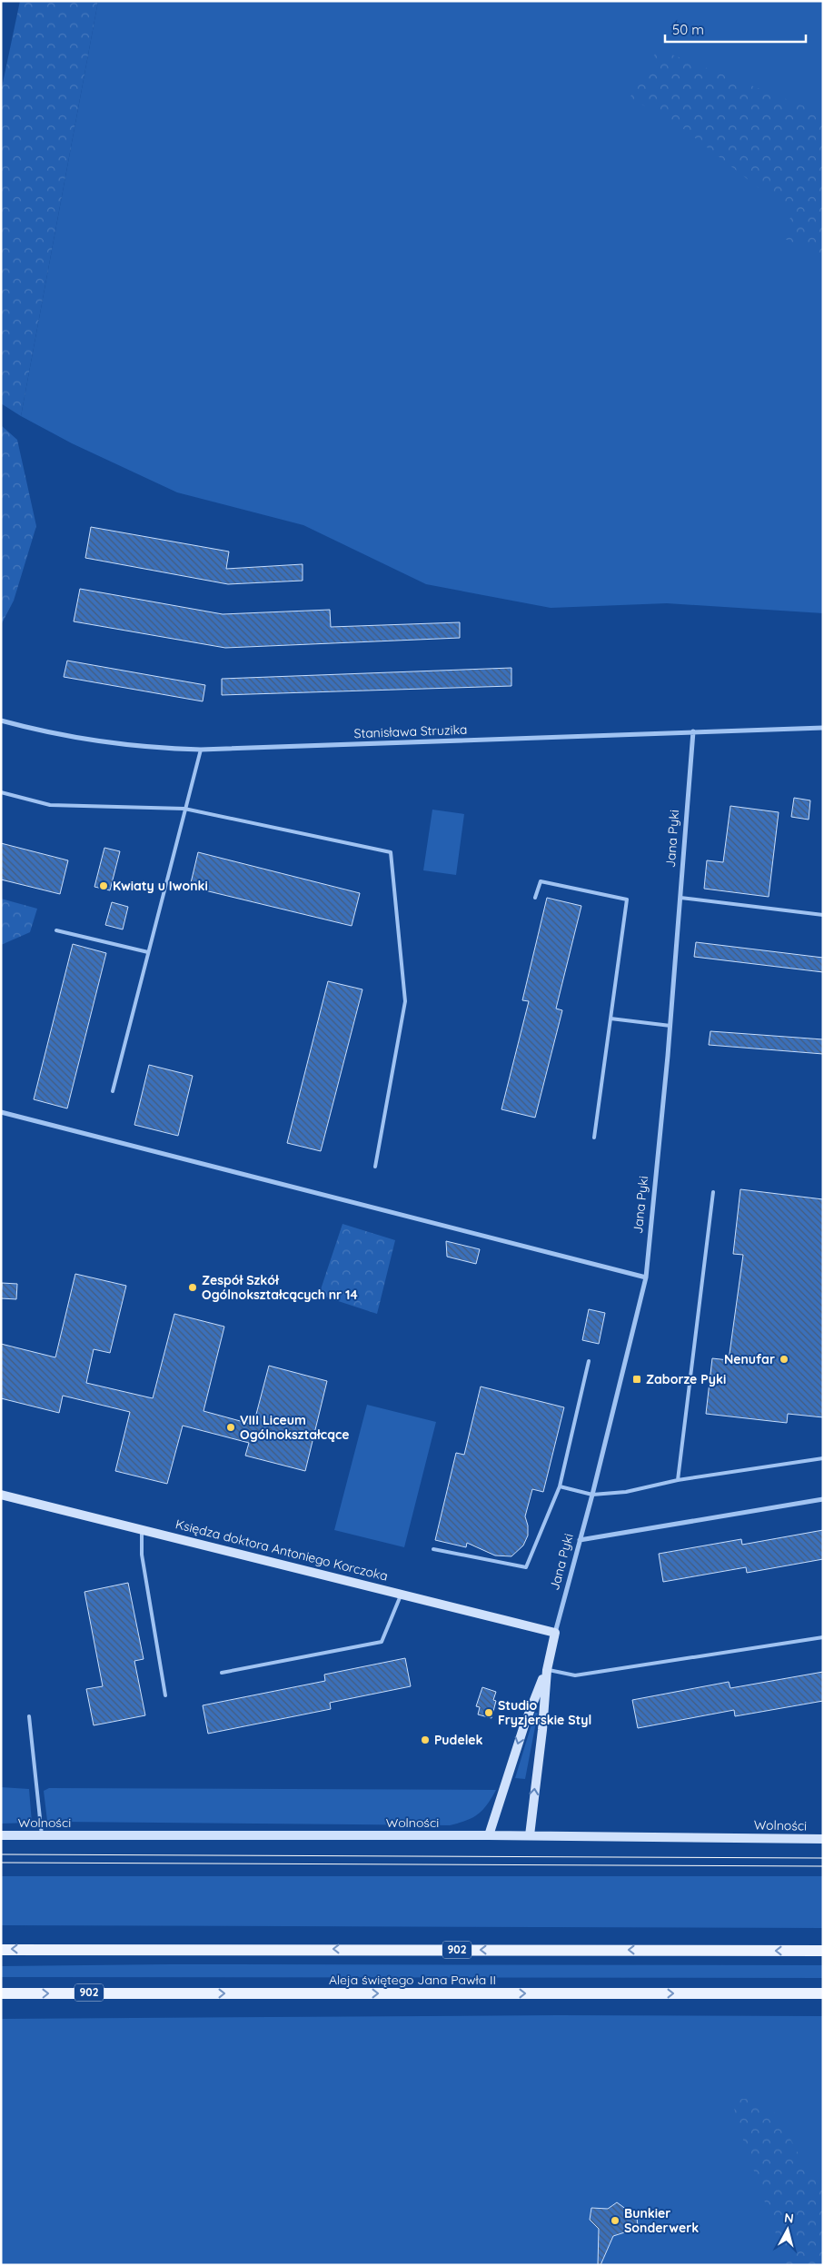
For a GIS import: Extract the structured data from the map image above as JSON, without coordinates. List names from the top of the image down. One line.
{"streets":{"main road":["902","Aleja świętego Jana Pawła II"],"street":["Stanisława Struzika","Jana Pyki","Księdza doktora Antoniego Korczoka","Wolności"]},"crossings":[["Stanisława Struzika","Jana Pyki"],["Jana Pyki","Księdza doktora Antoniego Korczoka"],["Jana Pyki","Wolności"]],"places":{"other":["Kwiaty u Iwonki","Zespół Szkół Ogólnokształcących nr 14","Nenufar","VIII Liceum Ogólnokształcące","Studio Fryzjerskie Styl","Pudelek","Bunkier Sonderwerk"],"transit":["Zaborze Pyki"]},"scale_bar":"50 m","north":"top"}
